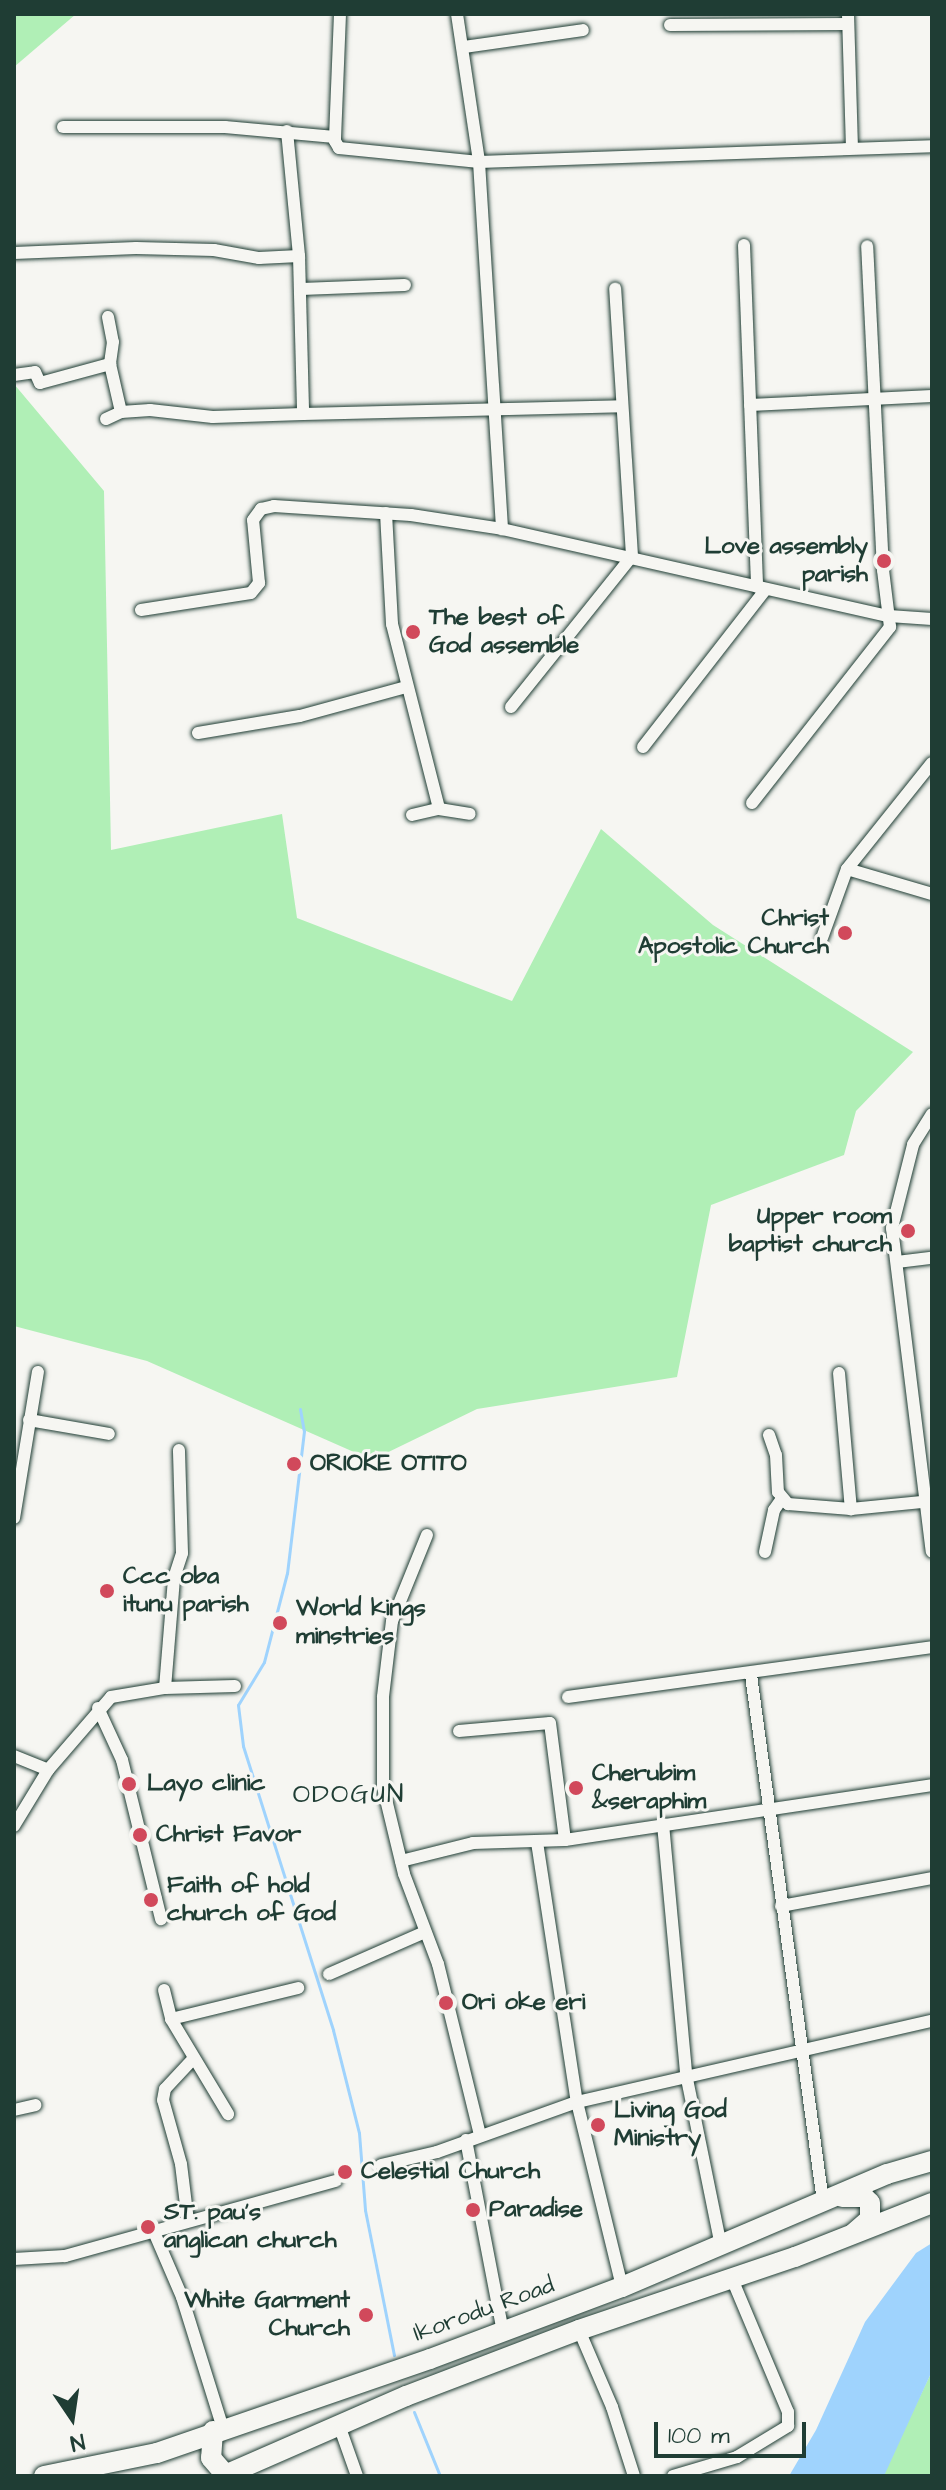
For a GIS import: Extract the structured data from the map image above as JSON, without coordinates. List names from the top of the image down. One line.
{"streets":{"highway":["Ikorodu Road"]},"districts":["ODOGUN"],"places":["Love assembly parish","The best of God assemble","Christ Apostolic Church","Upper room baptist church","ORIOKE OTITO","Ccc oba itunu parish","World kings minstries","Layo clinic","Cherubim &seraphim","Christ Favor","Faith of hold church of God","Ori oke eri","Living God Ministry","Celestial Church","Paradise","ST. pau's anglican church","White Garment Church"],"scale_bar":"100 m","north":"bottom"}
